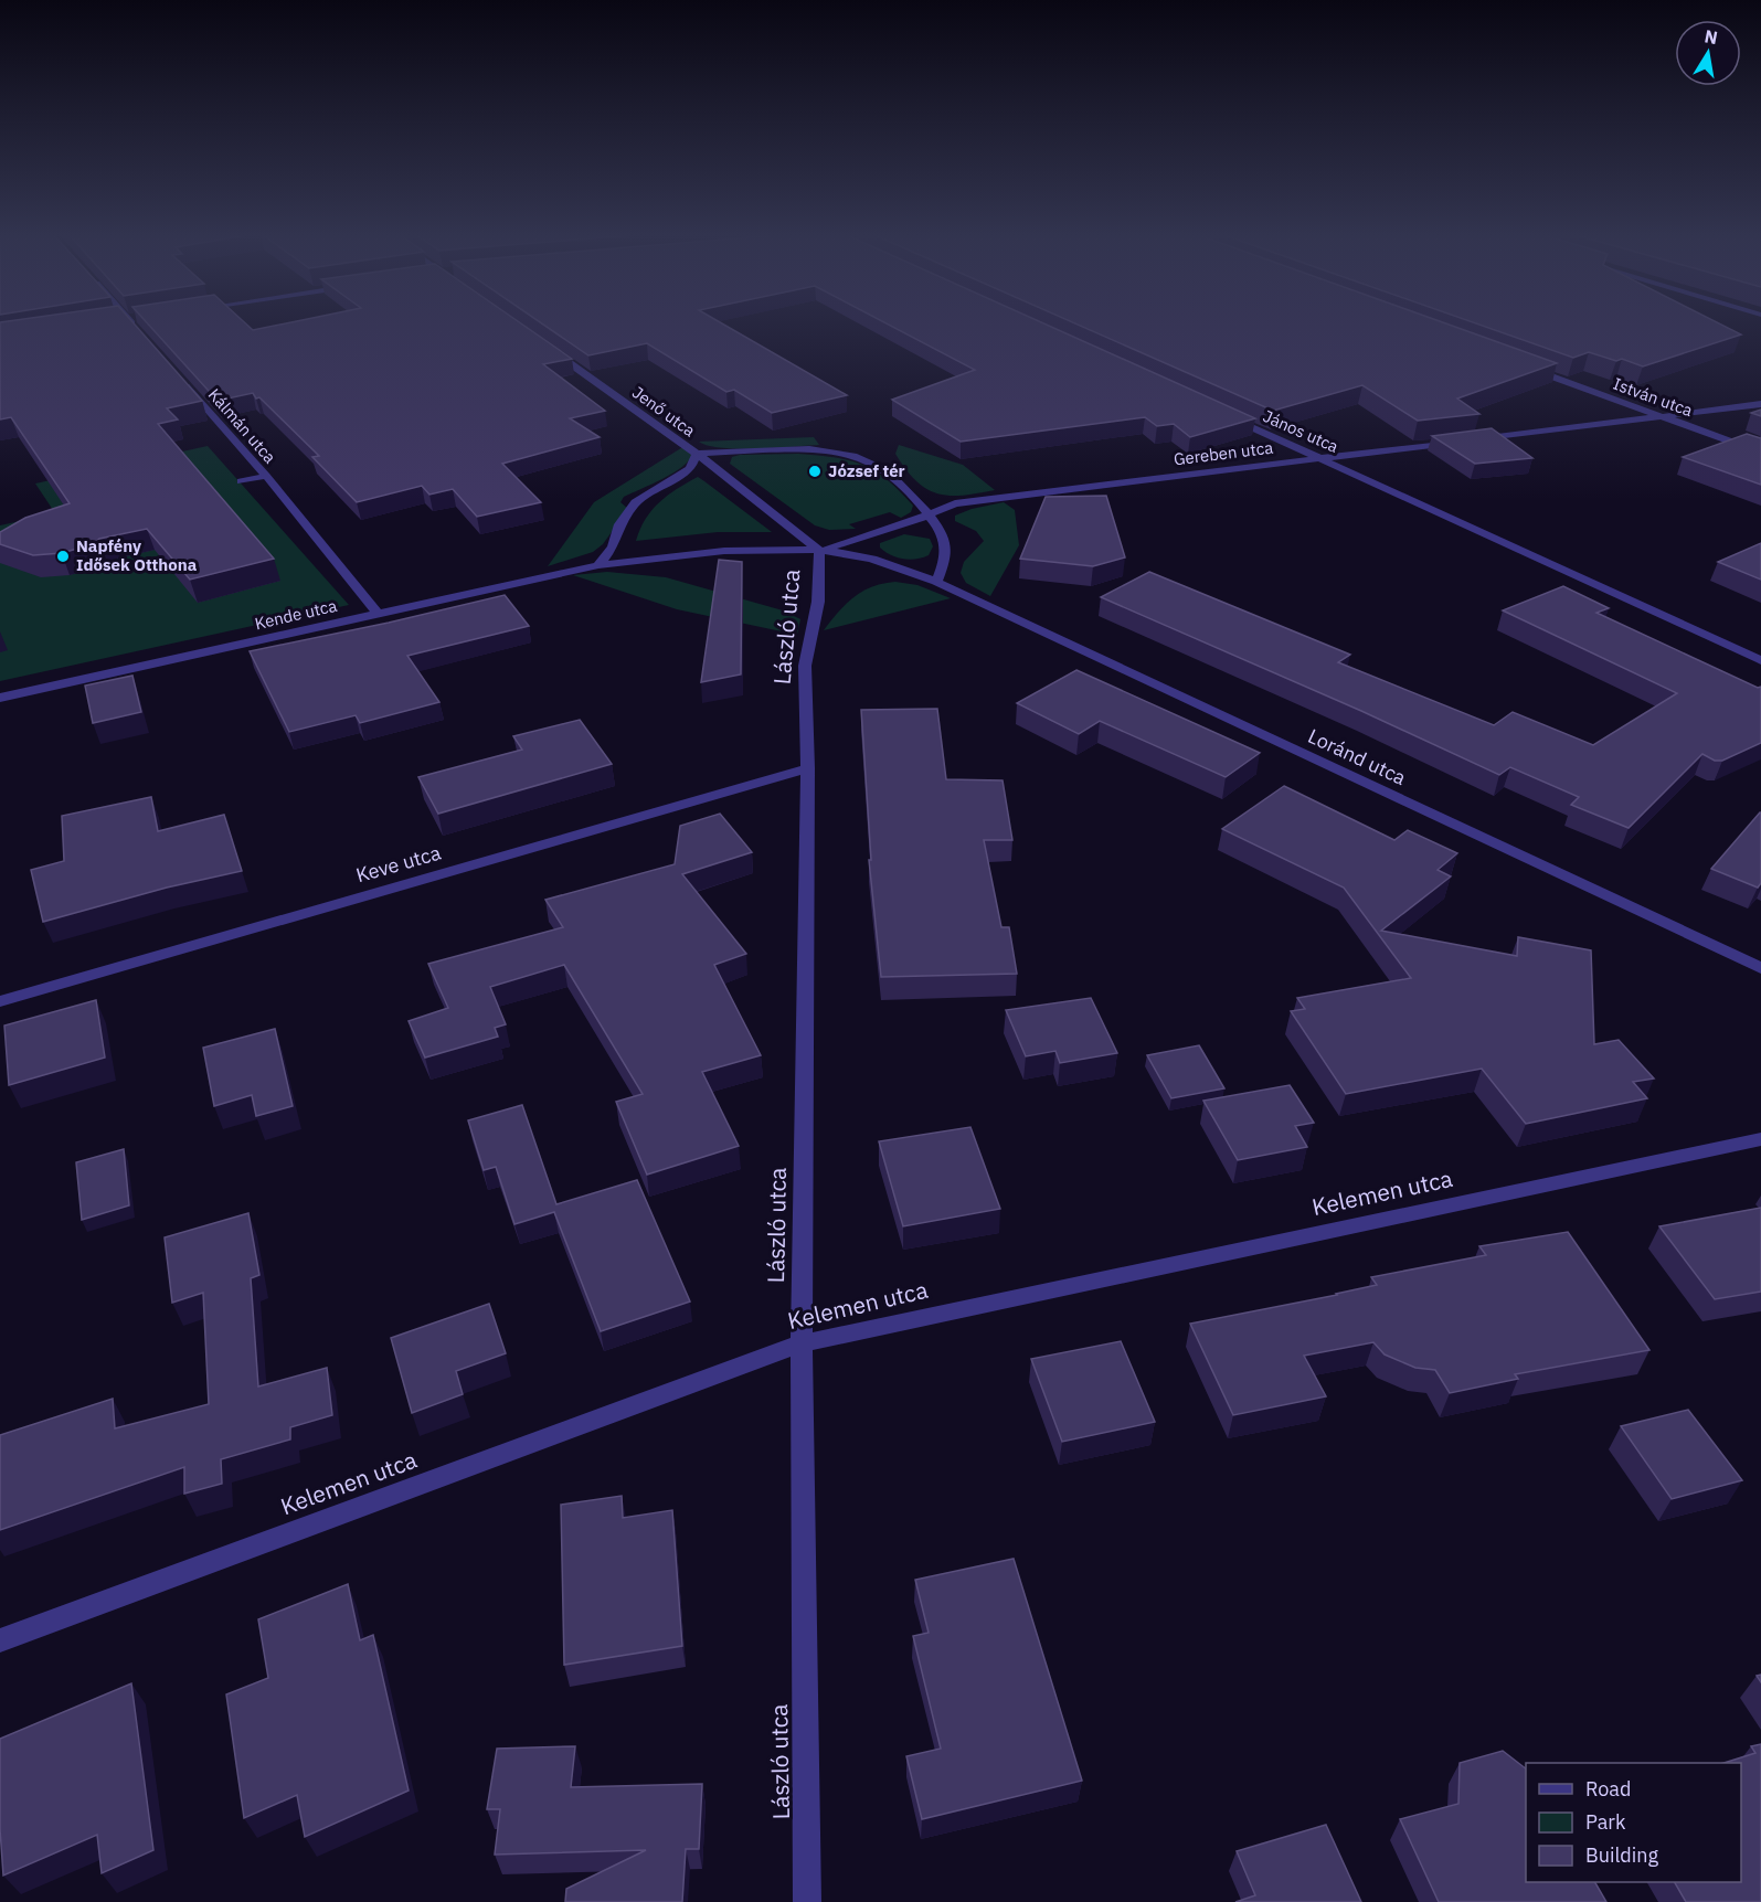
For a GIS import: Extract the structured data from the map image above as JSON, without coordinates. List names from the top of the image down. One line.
{"streets":{"street":["István utca","Jenő utca","Kálmán utca","János utca","Gereben utca","Kende utca","László utca","Loránd utca","Keve utca","Kelemen utca"]},"crossings":[["István utca","Gereben utca"],["Kálmán utca","Kende utca"],["János utca","Gereben utca"],["László utca","Keve utca"],["László utca","Kelemen utca"]],"places":["József tér","Napfény Idősek Otthona"],"legend":["Road","Park","Building"],"north":"top"}
